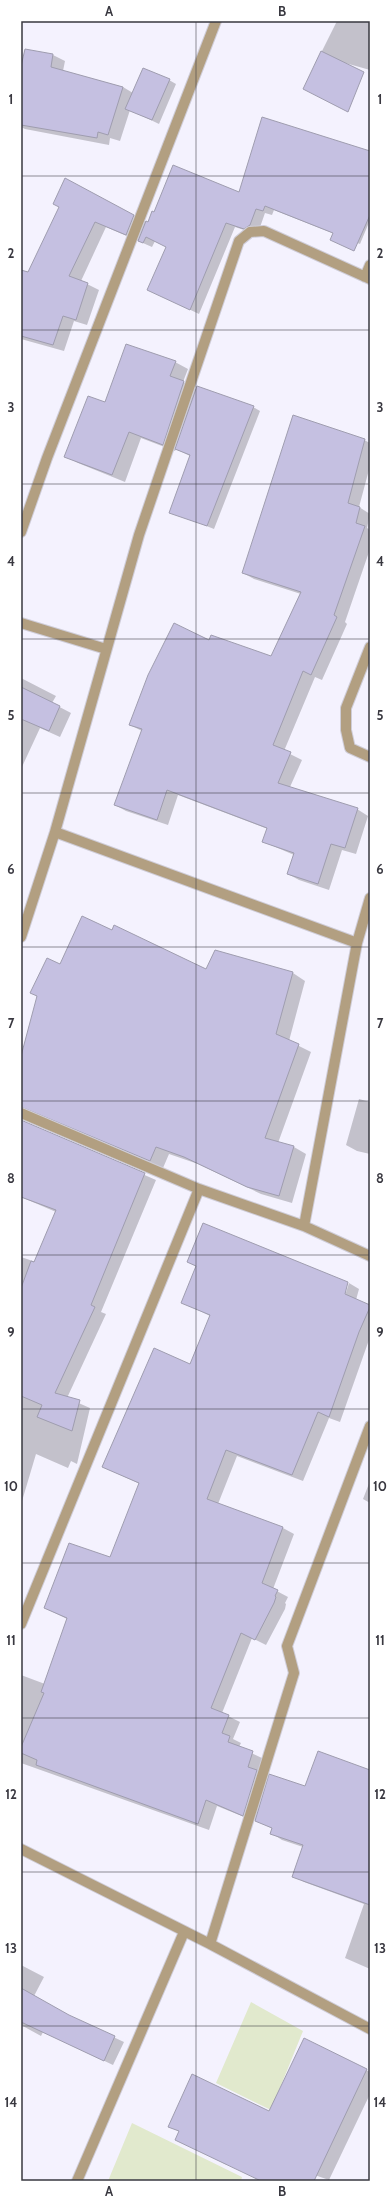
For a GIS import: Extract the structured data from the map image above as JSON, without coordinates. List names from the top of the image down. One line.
{"grid":{"columns":["A","B"],"rows":["1","2","3","4","5","6","7","8","9","10","11","12","13","14"]}}
